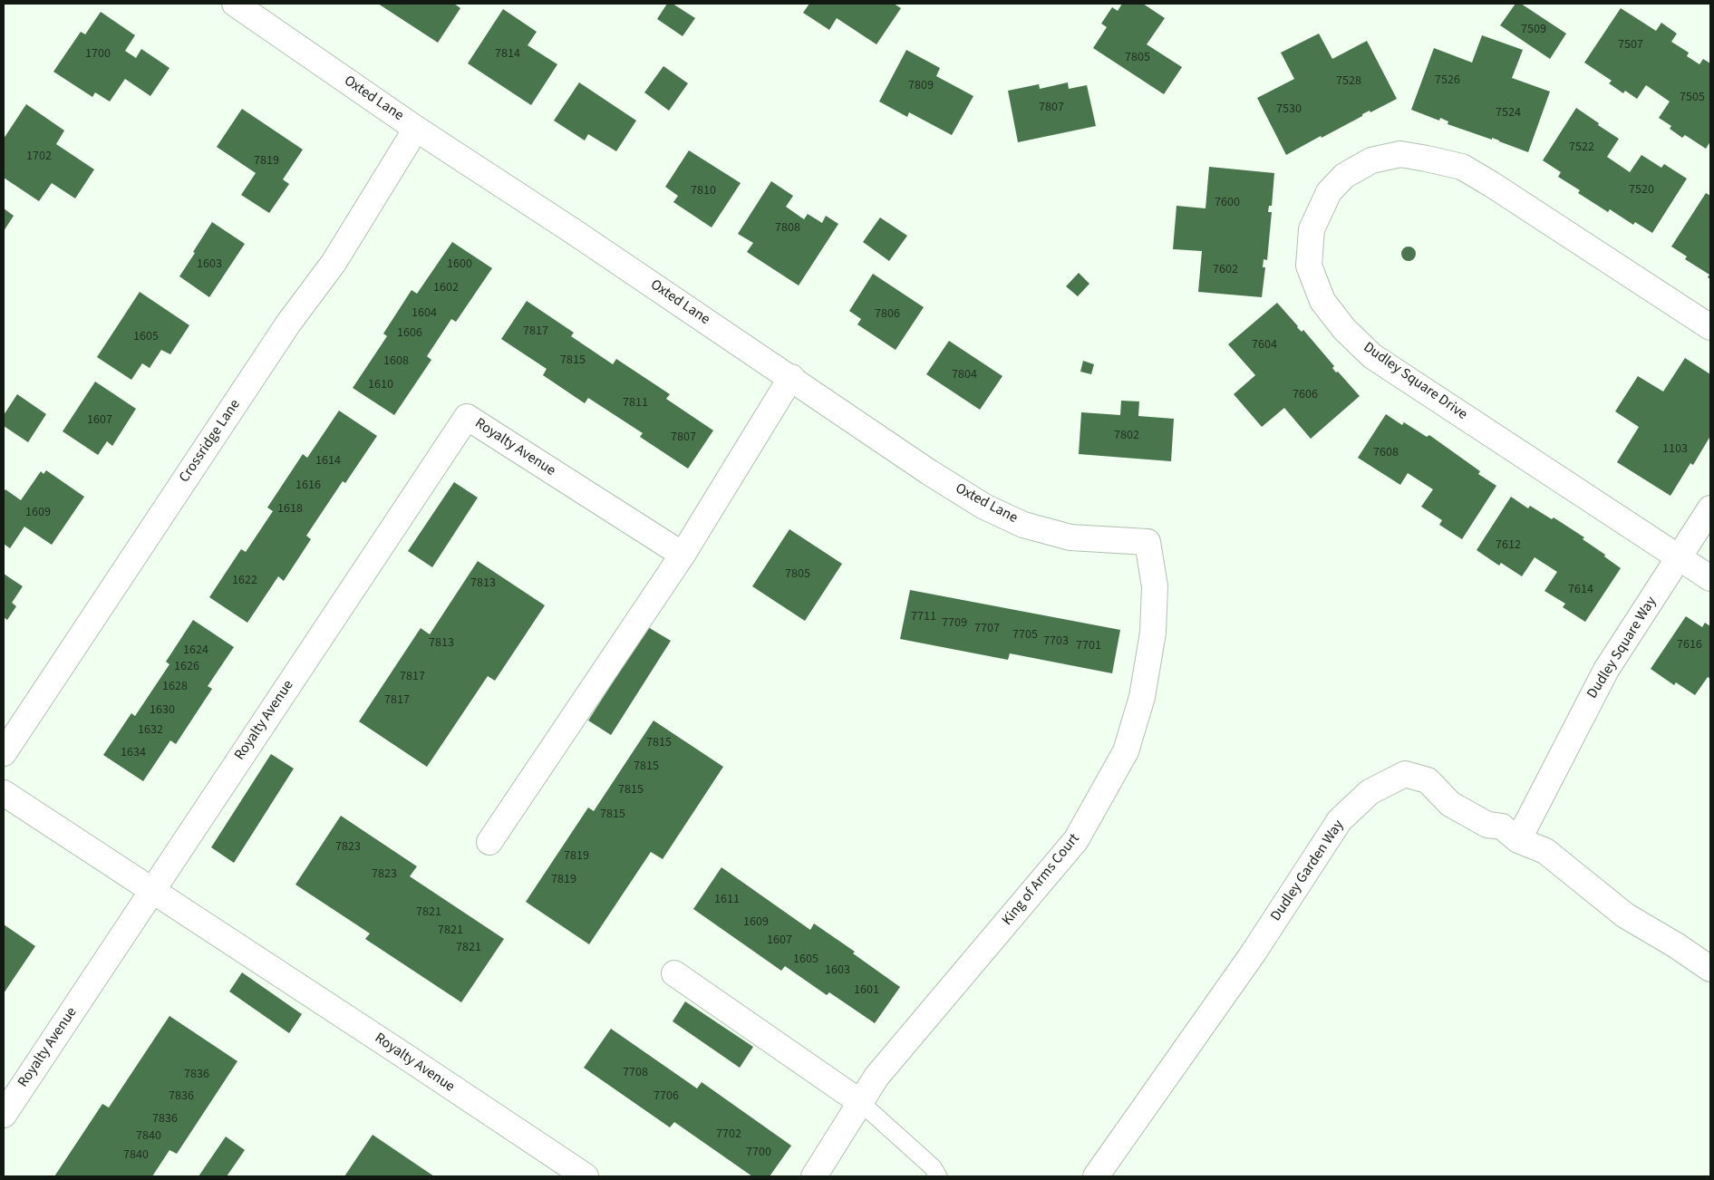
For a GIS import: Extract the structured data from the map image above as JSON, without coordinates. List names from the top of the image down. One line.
{"streets":{"street":["Oxted Lane","Dudley Square Drive","Crossridge Lane","Royalty Avenue","Dudley Square Way","Dudley Garden Way","King of Arms Court"]},"crossings":[["Oxted Lane","Crossridge Lane"],["Oxted Lane","King of Arms Court"],["Dudley Square Drive","Dudley Square Way"],["Dudley Square Way","Dudley Garden Way"]],"house_numbers":["7509","7507","1700","7814","7805","7526","7528","7809","7505","7807","7530","7524","7522","1702","7819","7520","7810","7600","7808","1603","1600","7602","1602","1604","7806","7817","1606","1605","7604","7815","1608","7804","1610","7606","7811","1607","7802","7807","1103","7608","1614","1616","1618","1609","7612","7805","1622","7813","7614","7711","7709","7707","7705","7703","7813","7616","7701","1624","1626","7817","1628","7817","1630","1632","7815","1634","7815","7815","7815","7823","7819","7823","7819","1611","7821","1609","7821","1607","7821","1605","1603","1601","7708","7836","7836","7706","7836","7702","7840","7700","7840"]}
